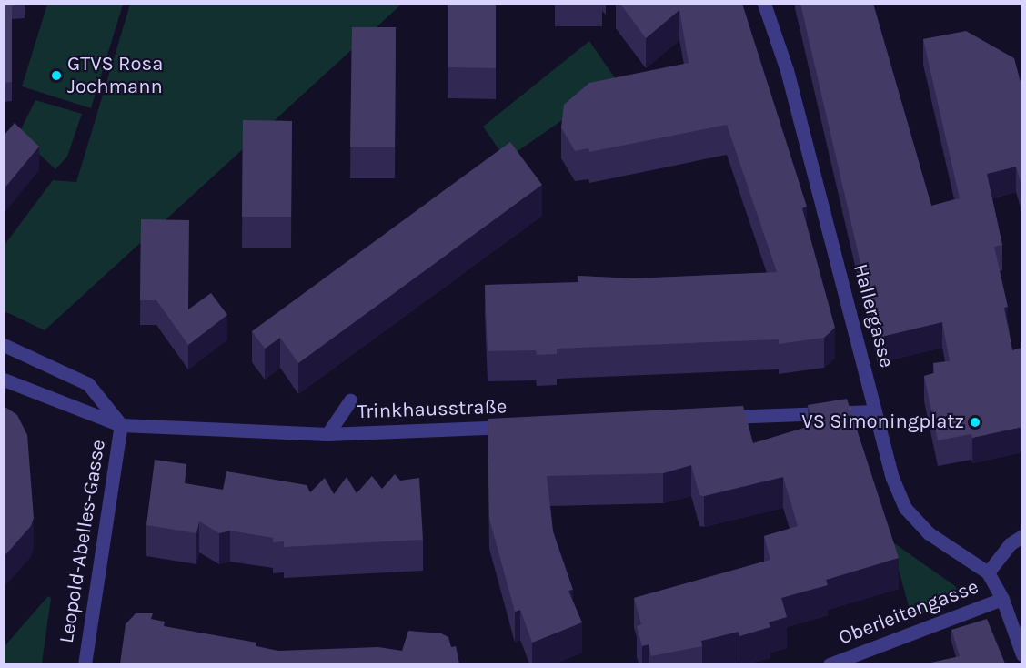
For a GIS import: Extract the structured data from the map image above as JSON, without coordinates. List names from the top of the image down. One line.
{"streets":{"street":["Hallergasse","Trinkhausstraße","Leopold-Abelles-Gasse","Oberleitengasse"]},"crossings":[["Hallergasse","Oberleitengasse"],["Trinkhausstraße","Leopold-Abelles-Gasse"]],"places":["GTVS Rosa Jochmann","VS Simoningplatz"]}
